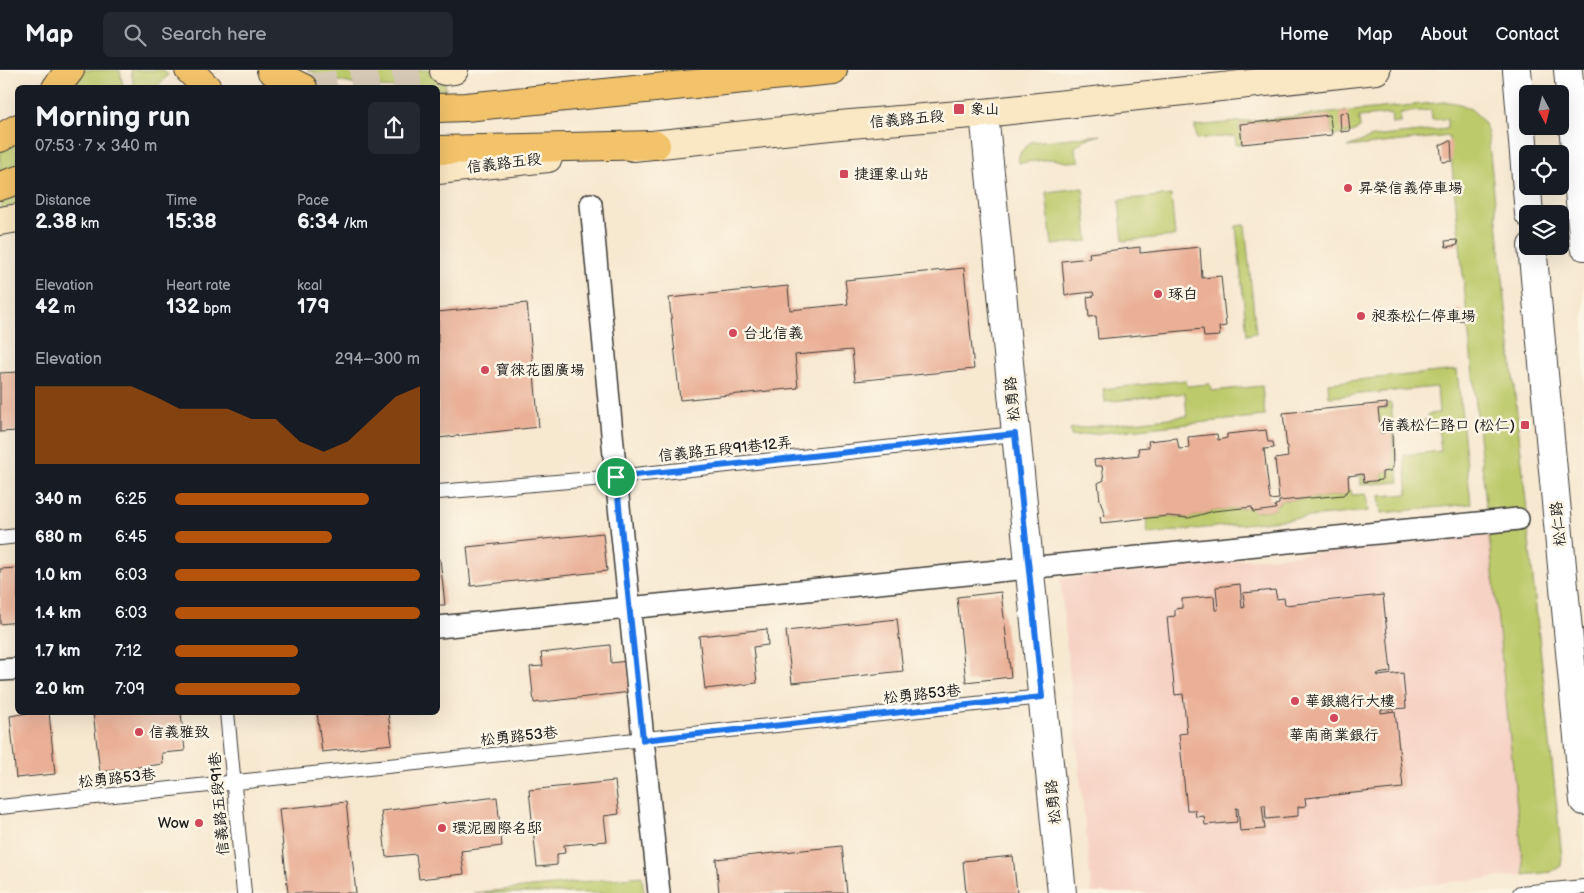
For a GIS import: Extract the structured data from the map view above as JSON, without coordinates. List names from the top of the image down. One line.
{"streets":{"main road":["信義路五段"],"street":["松勇路","松仁路"],"lane":["信義路五段91巷12弄","松勇路53巷","信義路五段91巷"]},"crossings":[["信義路五段","松勇路"],["松勇路","信義路五段91巷12弄"],["松勇路","松勇路53巷"],["松勇路53巷","信義路五段91巷"]],"places":{"transit":["象山","捷運象山站","信義松仁路口 (松仁)"],"other":["昇榮信義停車場","琢白","昶泰松仁停車場","台北信義","寶徠花園廣場","華銀總行大樓","華南商業銀行","信義雅致","Wow","環泥國際名邸"]},"north":"bottom","page":{"header":"Map","search":"Search here","nav":["Home","Map","About","Contact"],"heading":["Morning run","07:53 · 7 × 340 m"],"stats":[["Distance","2.38 km"],["Time","15:38"],["Pace","6:34 /km"],["Elevation","42 m"],["Heart rate","132 bpm"],["kcal","179"]],"chart":["Elevation","294–300 m"],"list":[{"name":"340 m","note":"6:25"},{"name":"680 m","note":"6:45"},{"name":"1.0 km","note":"6:03"},{"name":"1.4 km","note":"6:03"},{"name":"1.7 km","note":"7:12"},{"name":"2.0 km","note":"7:09"}]}}
